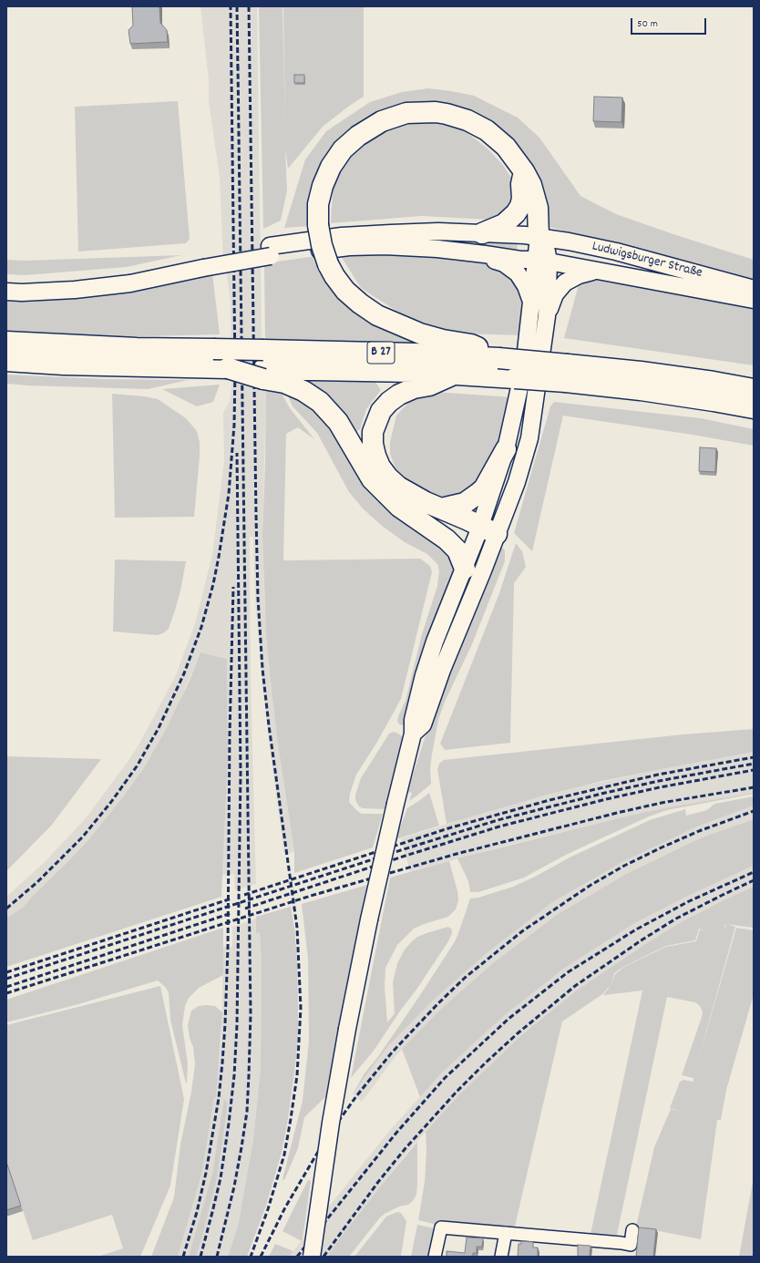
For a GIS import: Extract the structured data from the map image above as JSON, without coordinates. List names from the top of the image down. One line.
{"streets":{"highway":["B 27"],"main road":["Ludwigsburger Straße"]},"crossings":[["Ludwigsburger Straße","B 27"]],"scale_bar":"50 m"}
